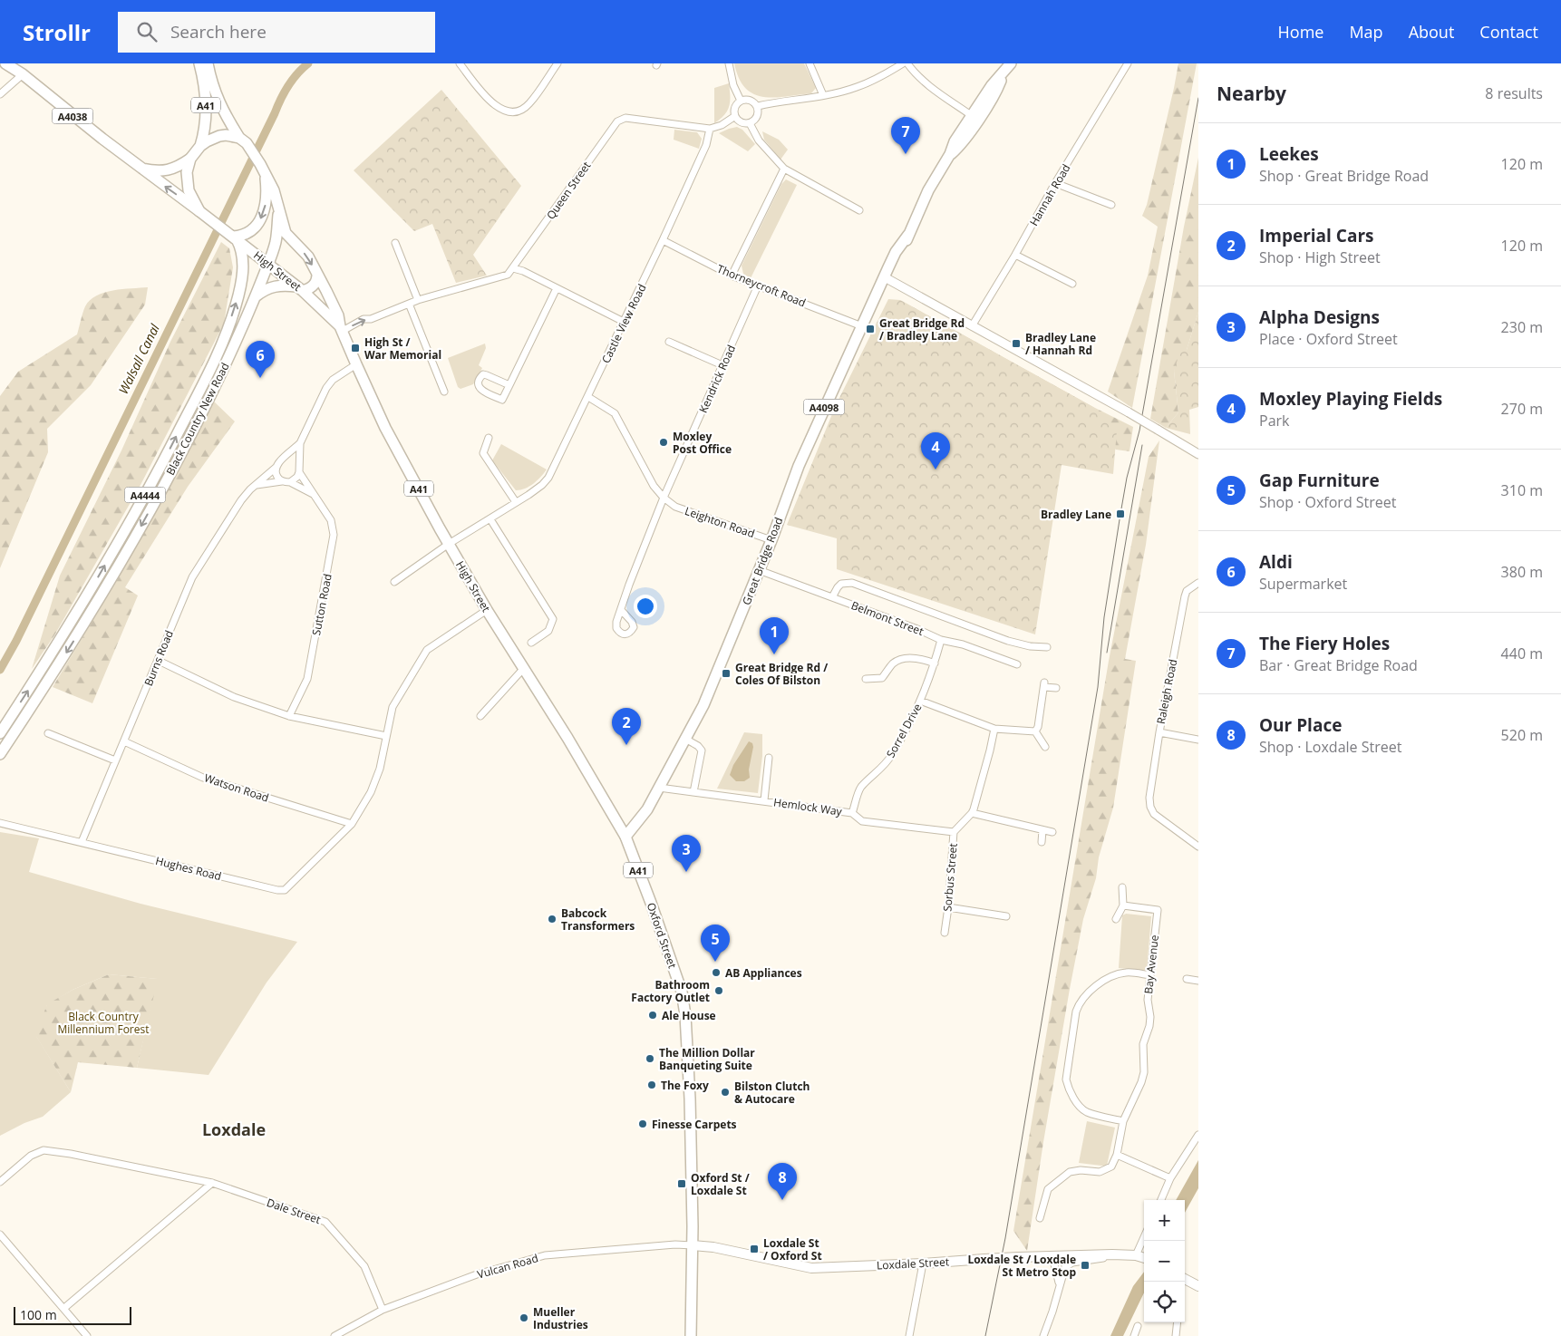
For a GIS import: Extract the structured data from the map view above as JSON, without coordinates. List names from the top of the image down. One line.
{"streets":{"main road":["A41","A4038","High Street","A4098","Black Country New Road","A4444","Great Bridge Road","Oxford Street","Loxdale Street"],"street":["Queen Street","Hannah Road","Thorneycroft Road","Castle View Road","Kendrick Road","Leighton Road","Sutton Road","Belmont Street","Burns Road","Raleigh Road","Sorrel Drive","Watson Road","Hemlock Way","Hughes Road","Sorbus Street","Bay Avenue","Dale Street","Vulcan Road"]},"crossings":[["A41","A4038"],["A41","High Street"],["A41","Black Country New Road"],["A4038","High Street"],["A4038","Black Country New Road"],["Queen Street","High Street"],["Queen Street","Castle View Road"],["High Street","Castle View Road"],["High Street","Black Country New Road"],["High Street","Great Bridge Road"],["High Street","Oxford Street"],["Thorneycroft Road","Castle View Road"],["Thorneycroft Road","Kendrick Road"],["Thorneycroft Road","Great Bridge Road"],["Castle View Road","Leighton Road"],["Kendrick Road","Leighton Road"],["Leighton Road","Great Bridge Road"],["Great Bridge Road","Belmont Street"],["Great Bridge Road","Hemlock Way"],["Great Bridge Road","Oxford Street"],["Sutton Road","Burns Road"],["Belmont Street","Sorrel Drive"],["Burns Road","Watson Road"],["Burns Road","Hughes Road"],["Sorrel Drive","Hemlock Way"],["Watson Road","Hughes Road"],["Hemlock Way","Sorbus Street"],["Oxford Street","Loxdale Street"],["Oxford Street","Vulcan Road"],["Dale Street","Vulcan Road"],["Loxdale Street","Vulcan Road"]],"districts":["Loxdale"],"water":["Walsall Canal"],"parks":["Black Country Millennium Forest"],"places":{"transit":["Great Bridge Rd / Bradley Lane","Bradley Lane / Hannah Rd","High St / War Memorial","Bradley Lane","Great Bridge Rd / Coles Of Bilston","Oxford St / Loxdale St","Loxdale St / Oxford St","Loxdale St / Loxdale St Metro Stop"],"other":["Moxley Post Office","Babcock Transformers","AB Appliances","Bathroom Factory Outlet","Ale House","The Million Dollar Banqueting Suite","The Foxy","Bilston Clutch & Autocare","Finesse Carpets","Mueller Industries"]},"scale_bar":"100 m","page":{"header":"Strollr","search":"Search here","nav":["Home","Map","About","Contact"],"heading":["Nearby","8 results"],"pins":["7","6","4","1","2","3","5","8"],"list":[{"mark":"1","name":"Leekes","note":"Shop · Great Bridge Road","value":"120 m"},{"mark":"2","name":"Imperial Cars","note":"Shop · High Street","value":"120 m"},{"mark":"3","name":"Alpha Designs","note":"Place · Oxford Street","value":"230 m"},{"mark":"4","name":"Moxley Playing Fields","note":"Park","value":"270 m"},{"mark":"5","name":"Gap Furniture","note":"Shop · Oxford Street","value":"310 m"},{"mark":"6","name":"Aldi","note":"Supermarket","value":"380 m"},{"mark":"7","name":"The Fiery Holes","note":"Bar · Great Bridge Road","value":"440 m"},{"mark":"8","name":"Our Place","note":"Shop · Loxdale Street","value":"520 m"}],"map_buttons":["+","−"],"scale":"100 m"}}
